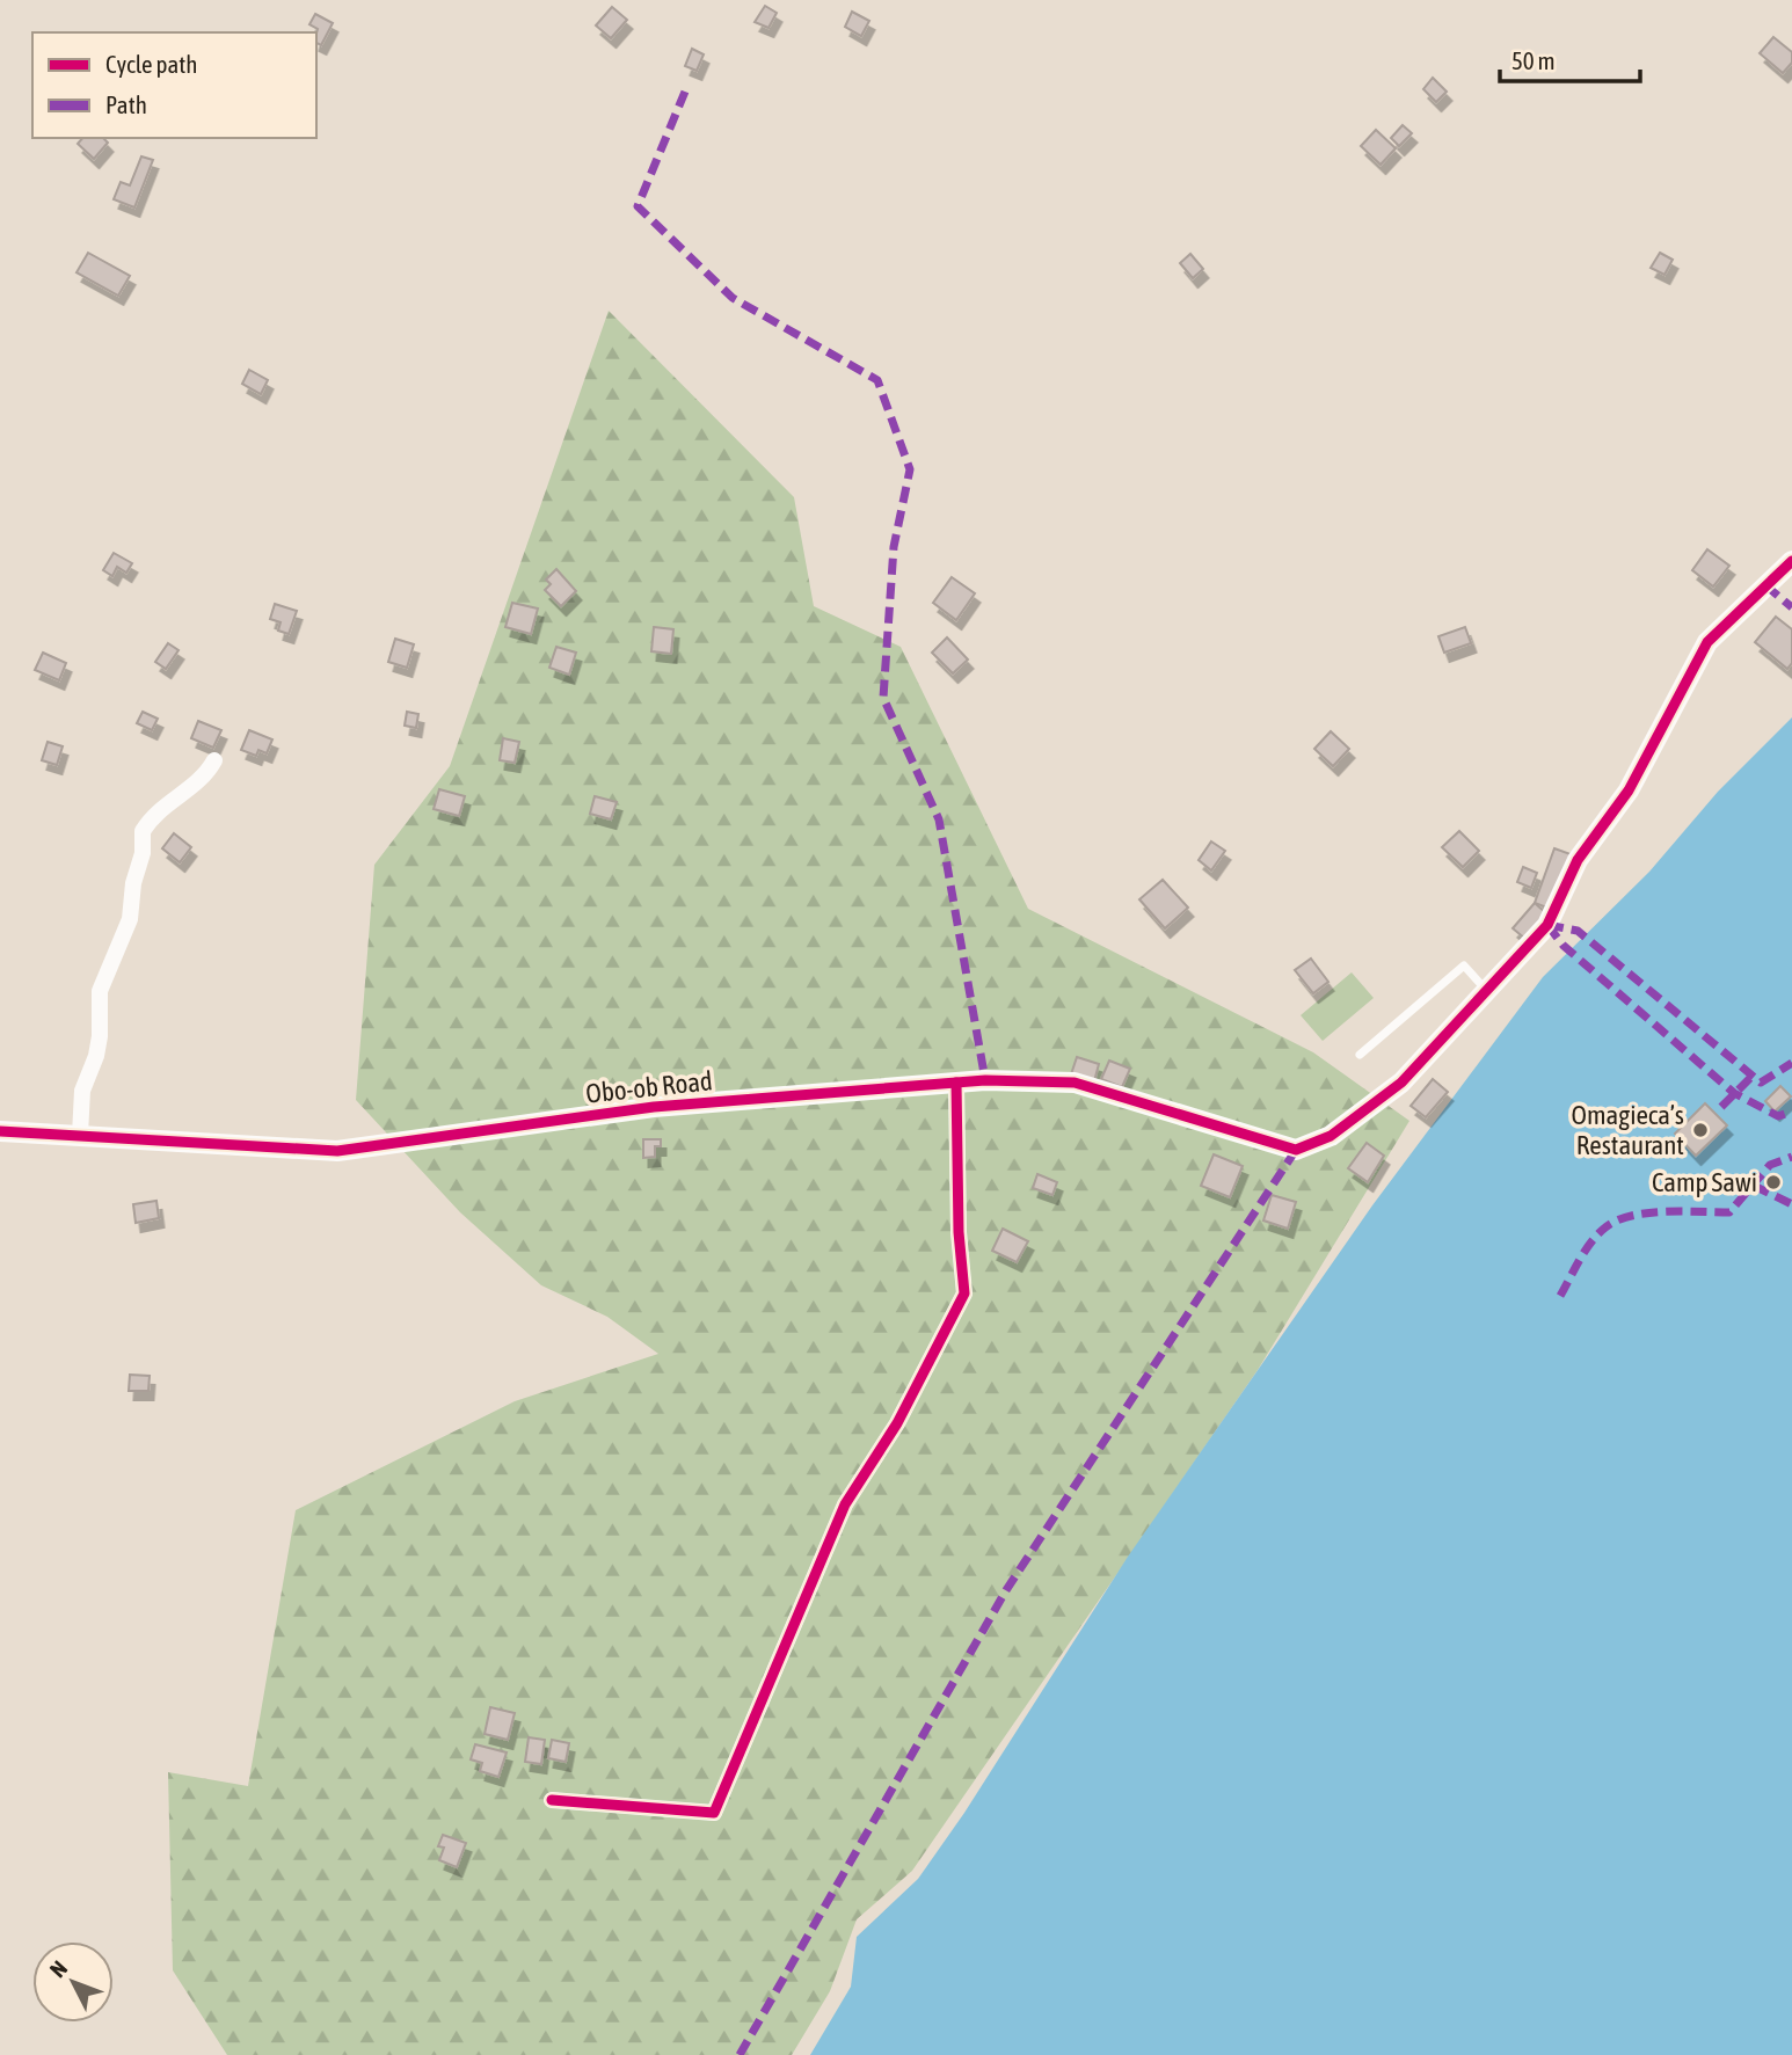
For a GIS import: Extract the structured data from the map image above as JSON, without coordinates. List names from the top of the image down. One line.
{"streets":{"street":["Obo-ob Road"]},"places":["Omagieca’s Restaurant","Camp Sawi"],"legend":["Cycle path","Path"],"scale_bar":"50 m","north":"top left"}
